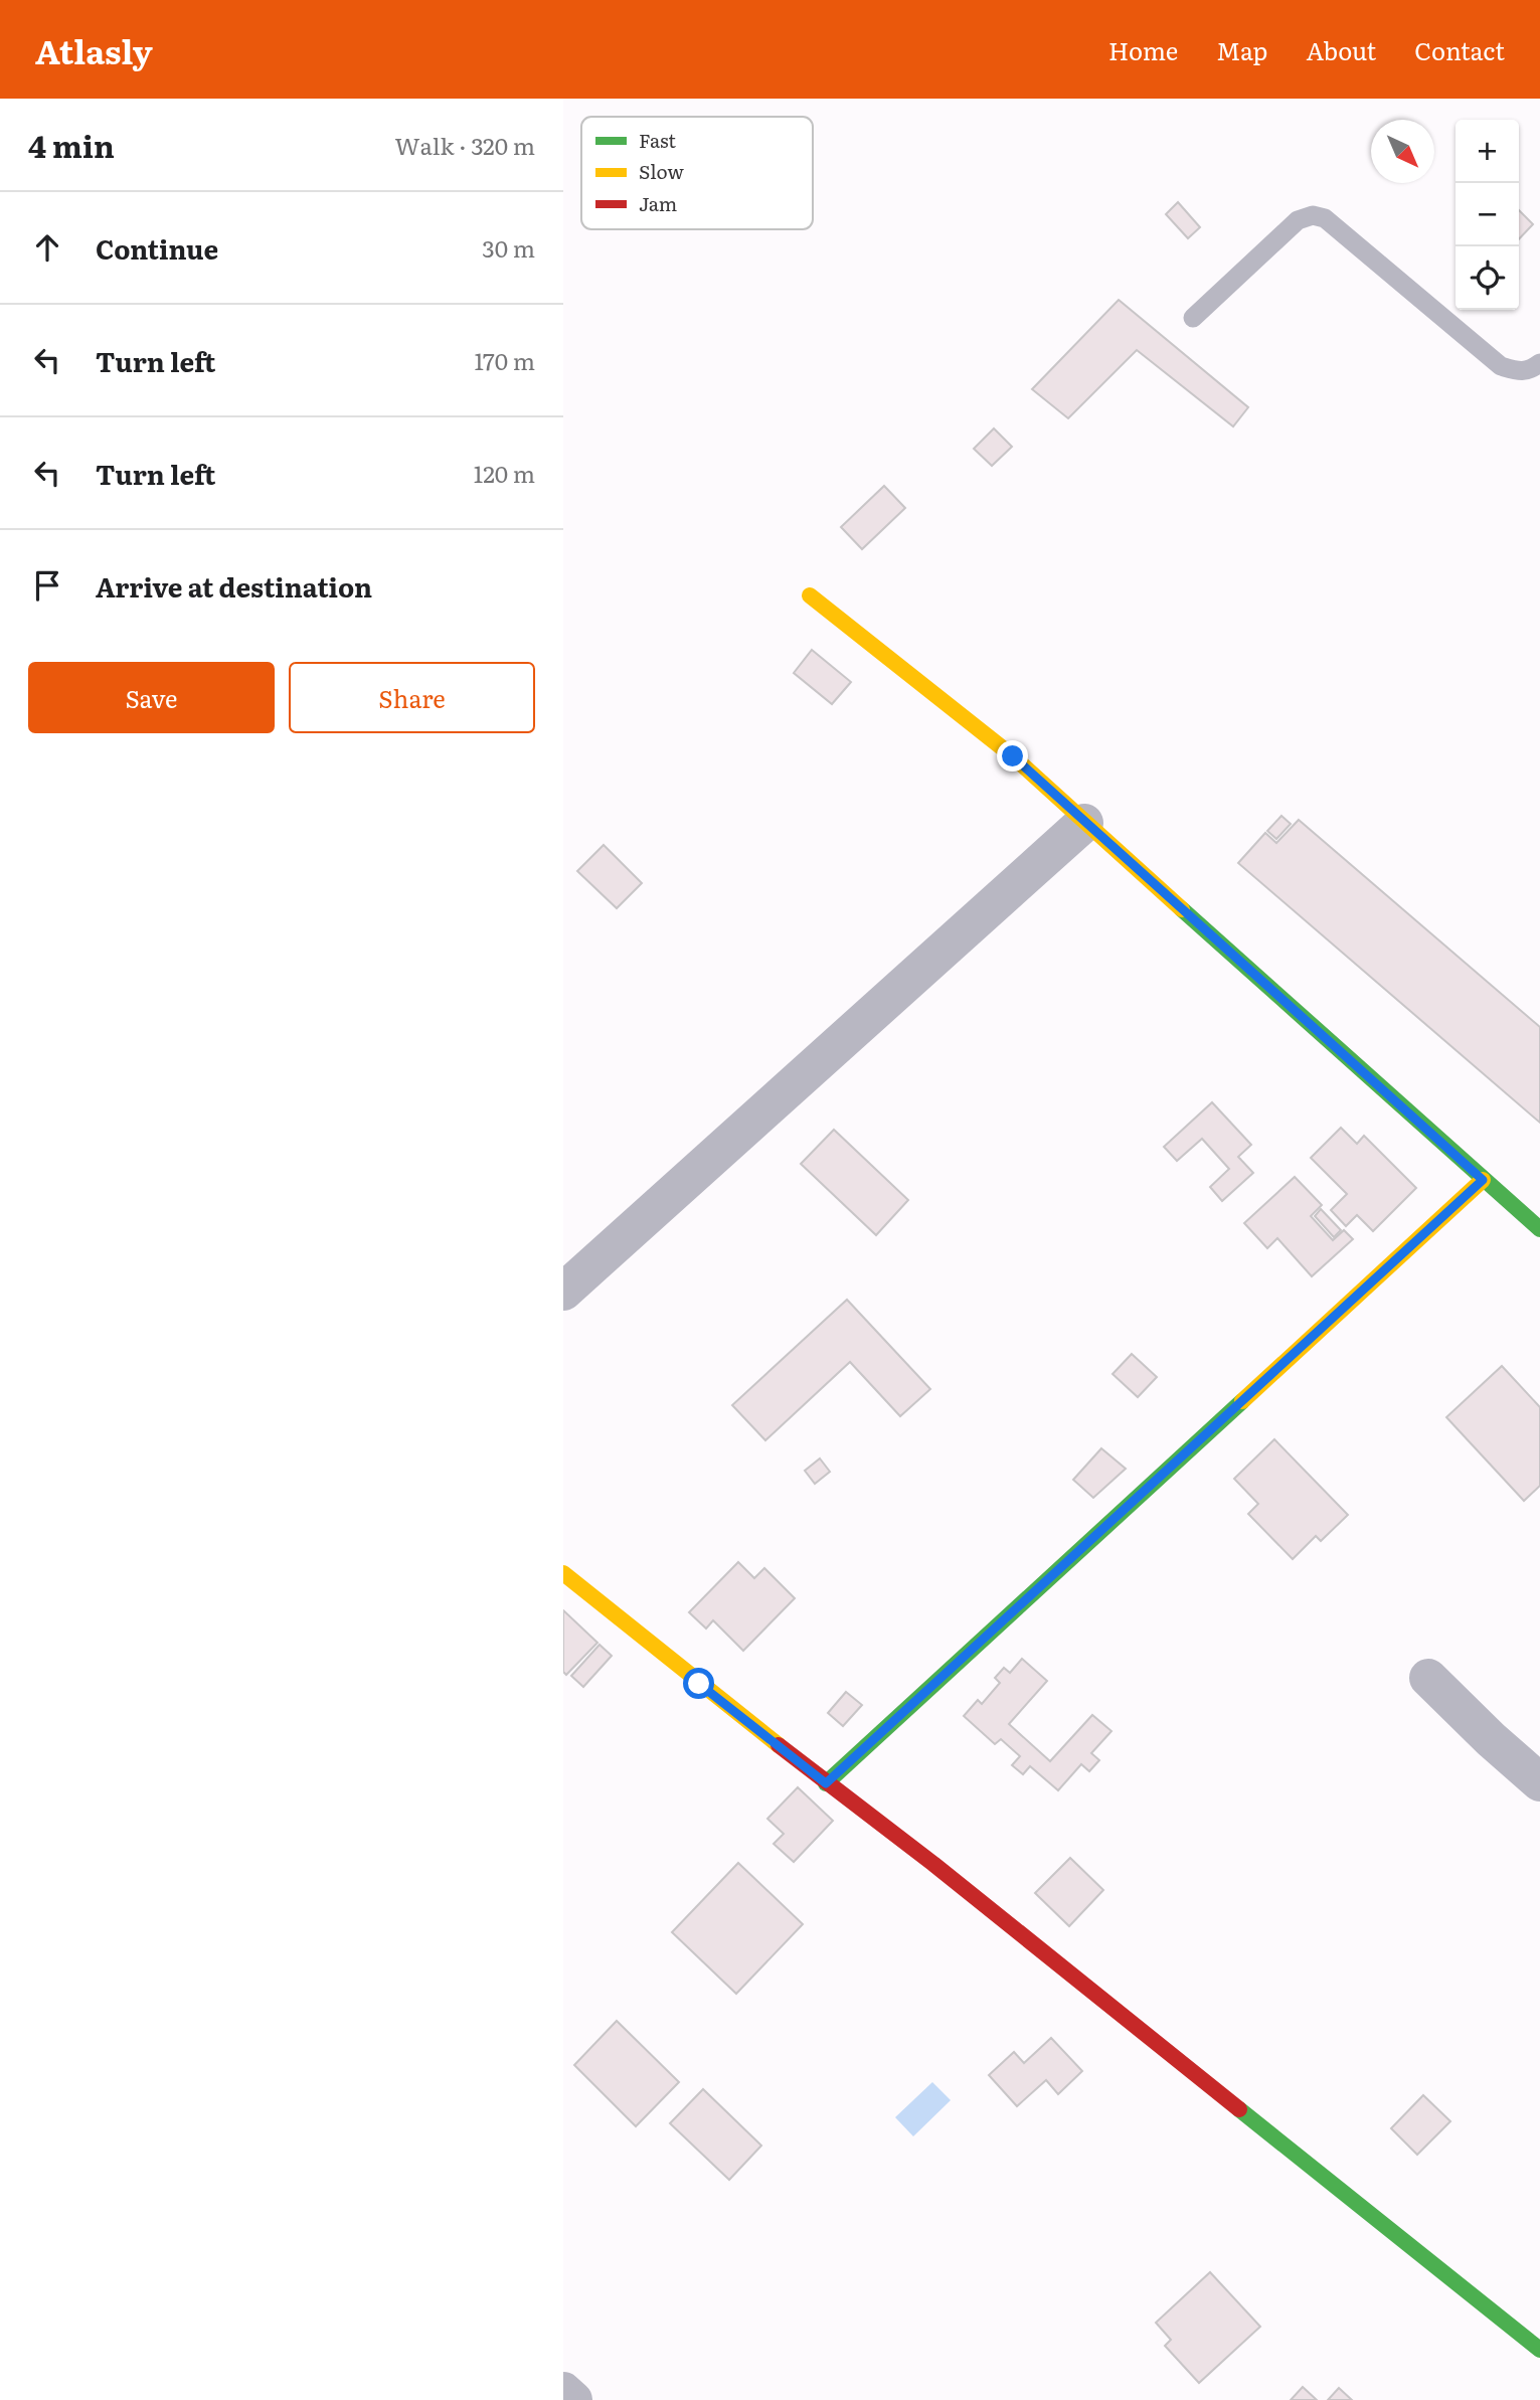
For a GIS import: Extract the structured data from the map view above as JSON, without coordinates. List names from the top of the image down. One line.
{"legend":["Fast","Slow","Jam"],"north":"bottom right","page":{"header":"Atlasly","nav":["Home","Map","About","Contact"],"heading":["4 min","Walk · 320 m"],"map_buttons":["+","−"],"list":[["Continue","30 m"],["Turn left","170 m"],["Turn left","120 m"],"Arrive at destination"],"buttons":["Save","Share"]}}
